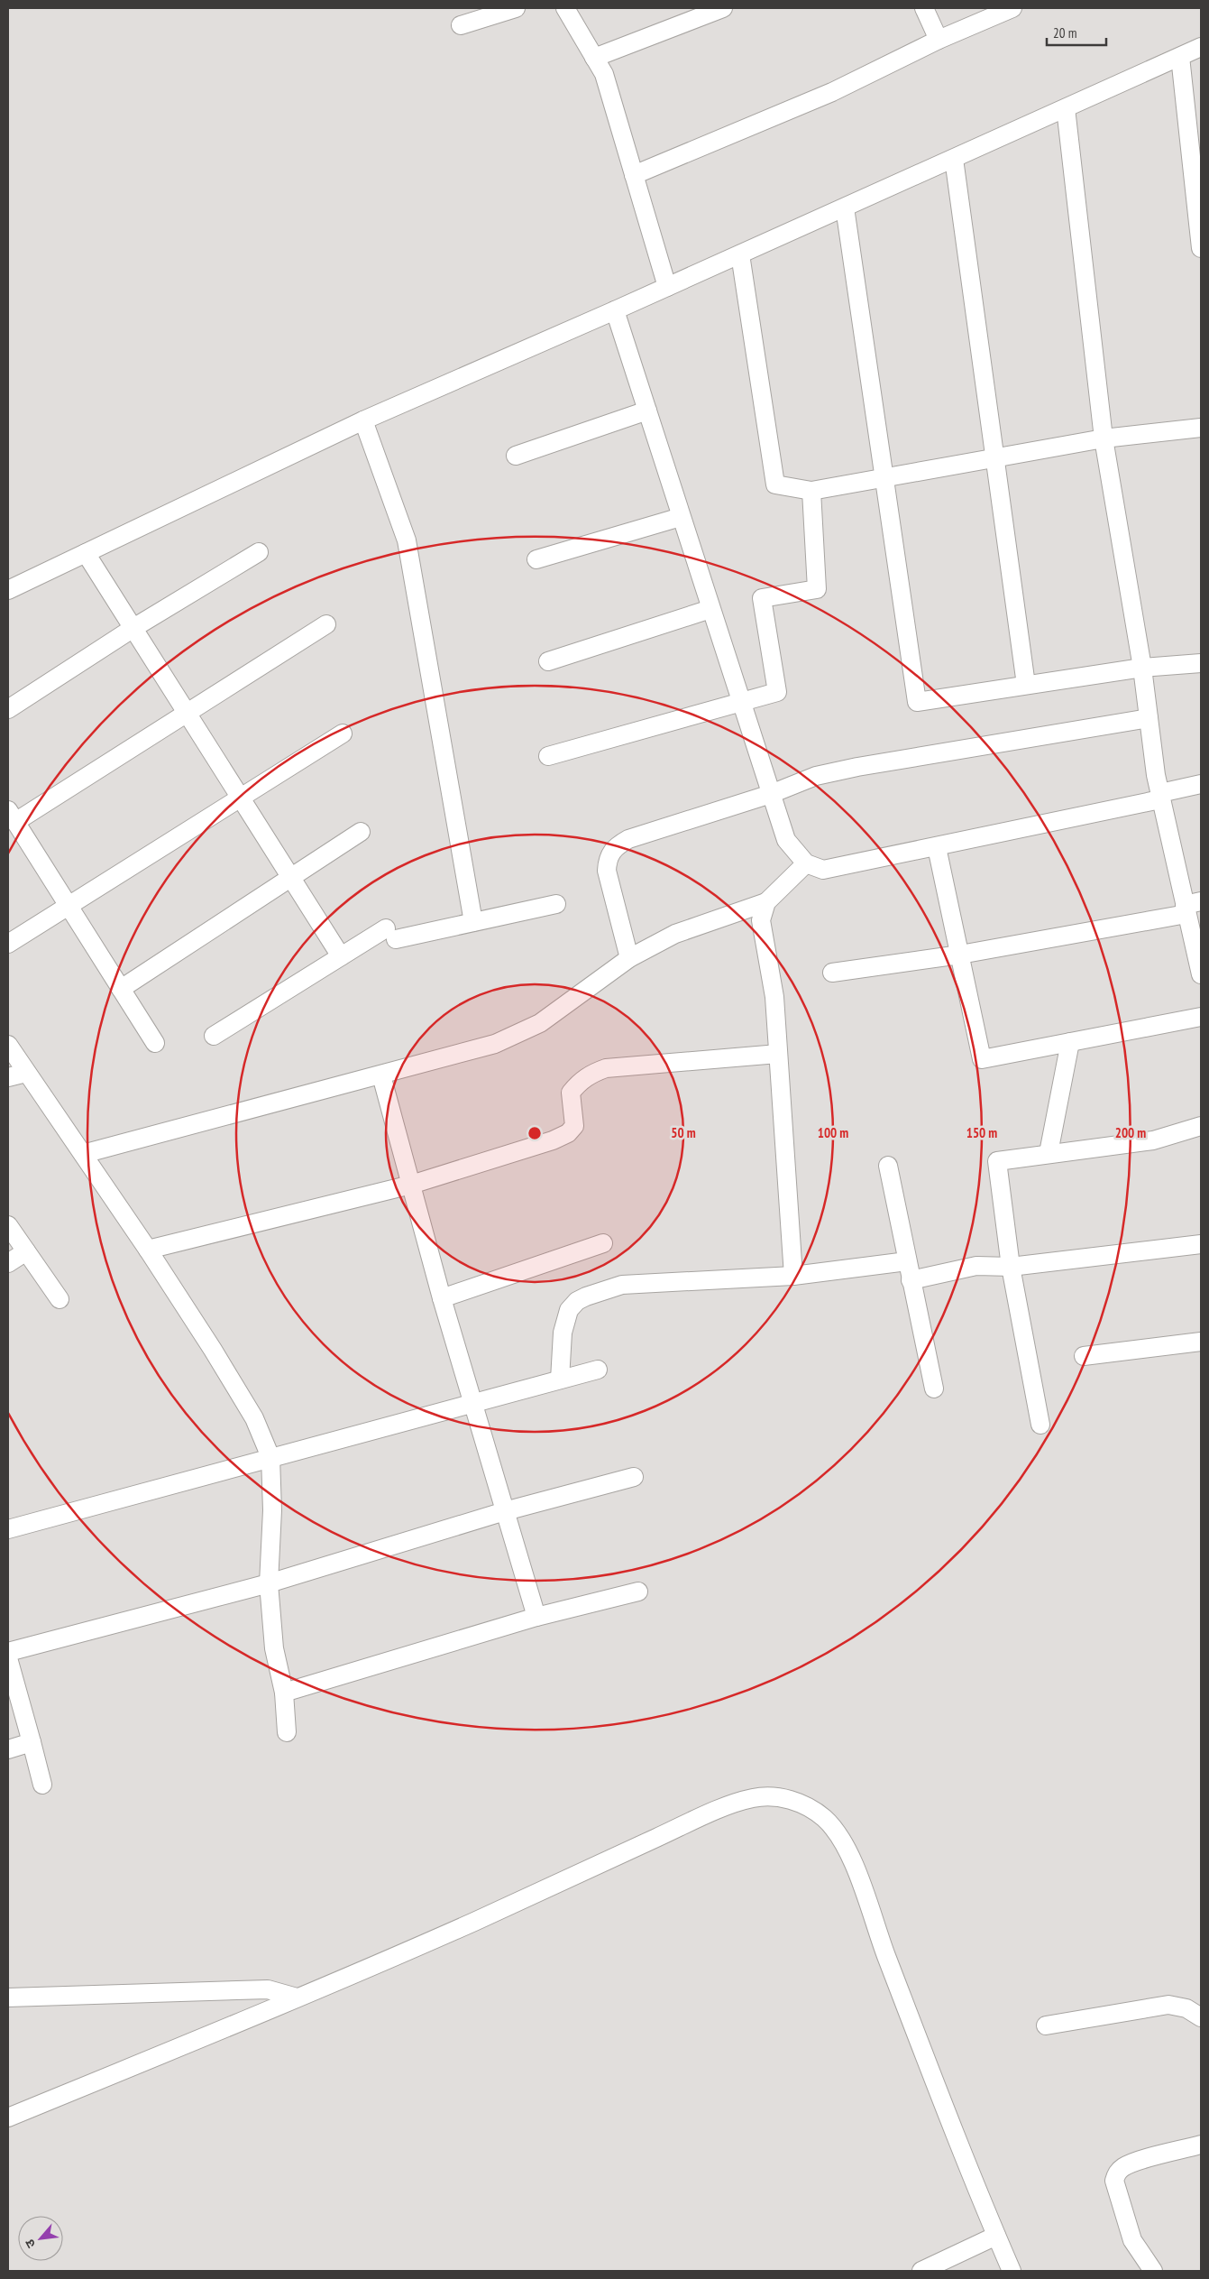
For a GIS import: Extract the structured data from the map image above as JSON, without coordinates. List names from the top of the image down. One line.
{"scale_bar":"20 m","north":"bottom left","rings":["50 m","100 m","150 m","200 m"]}
